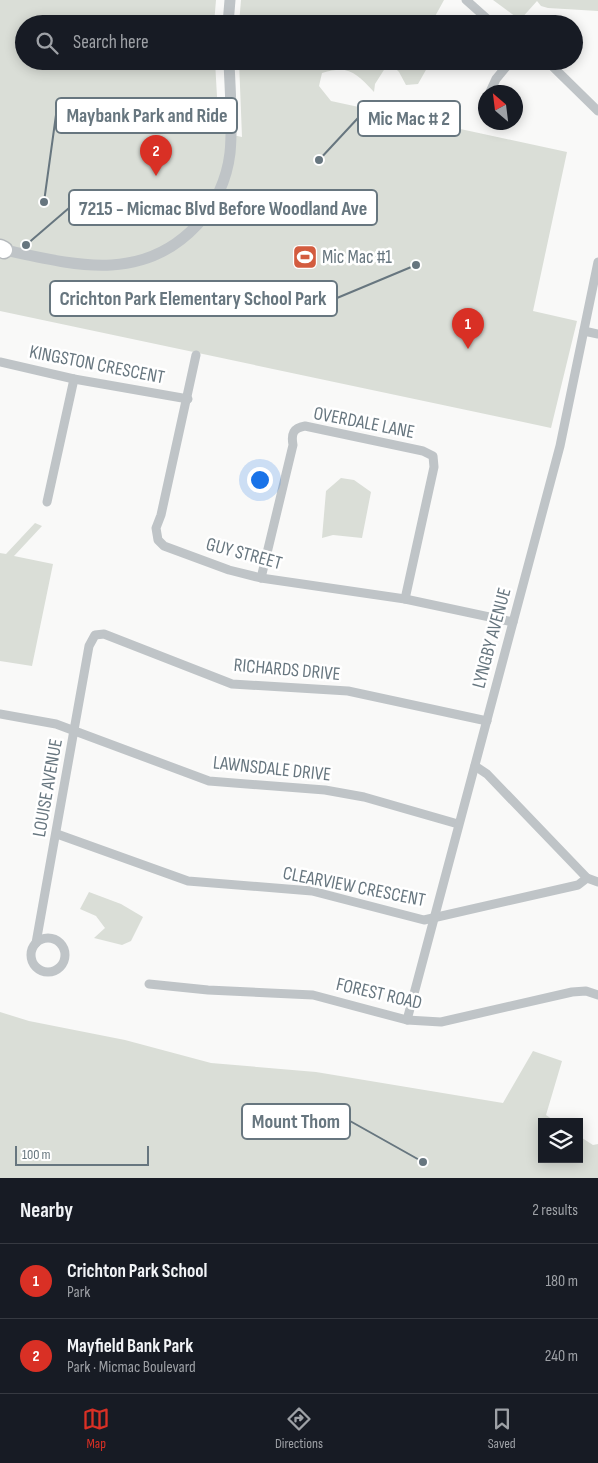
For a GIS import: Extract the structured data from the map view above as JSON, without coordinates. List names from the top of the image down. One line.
{"streets":{"street":["KINGSTON CRESCENT","OVERDALE LANE","GUY STREET","LYNGBY AVENUE","RICHARDS DRIVE","LAWNSDALE DRIVE","LOUISE AVENUE","CLEARVIEW CRESCENT","FOREST ROAD"]},"crossings":[["KINGSTON CRESCENT","GUY STREET"],["OVERDALE LANE","GUY STREET"],["GUY STREET","LYNGBY AVENUE"],["LYNGBY AVENUE","RICHARDS DRIVE"],["LYNGBY AVENUE","LAWNSDALE DRIVE"],["LYNGBY AVENUE","CLEARVIEW CRESCENT"],["LYNGBY AVENUE","FOREST ROAD"],["RICHARDS DRIVE","LOUISE AVENUE"],["LAWNSDALE DRIVE","LOUISE AVENUE"],["LOUISE AVENUE","CLEARVIEW CRESCENT"]],"places":{"other":["Mic Mac # 2","Maybank Park and Ride","7215 - Micmac Blvd Before Woodland Ave","Crichton Park Elementary School Park","Mount Thom"],"sports":["Mic Mac #1"]},"scale_bar":"100 m","north":"top left","page":{"search":"Search here","pins":["2","1"],"scale":"100 m","heading":["Nearby","2 results"],"list":[{"mark":"1","name":"Crichton Park School","note":"Park","value":"180 m"},{"mark":"2","name":"Mayfield Bank Park","note":"Park · Micmac Boulevard","value":"240 m"}],"nav":["Map","Directions","Saved"]}}
